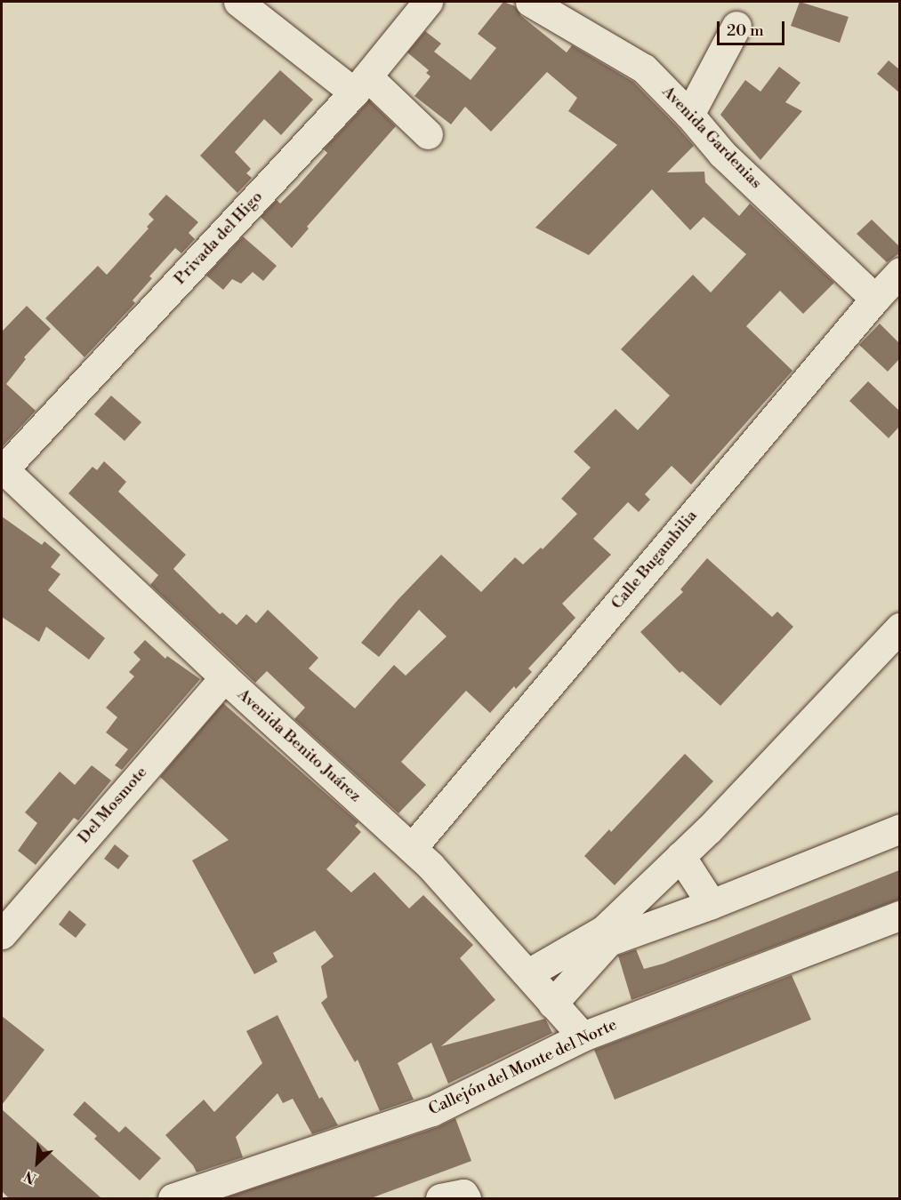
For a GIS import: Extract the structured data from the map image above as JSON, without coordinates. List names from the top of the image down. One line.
{"streets":{"street":["Avenida Gardenias","Privada del Higo","Calle Bugambilia","Avenida Benito Juárez","Del Mosmote","Callejón del Monte del Norte"]},"crossings":[["Avenida Gardenias","Calle Bugambilia"],["Privada del Higo","Avenida Benito Juárez"],["Calle Bugambilia","Avenida Benito Juárez"],["Avenida Benito Juárez","Del Mosmote"],["Avenida Benito Juárez","Callejón del Monte del Norte"]],"scale_bar":"20 m","north":"bottom left"}
